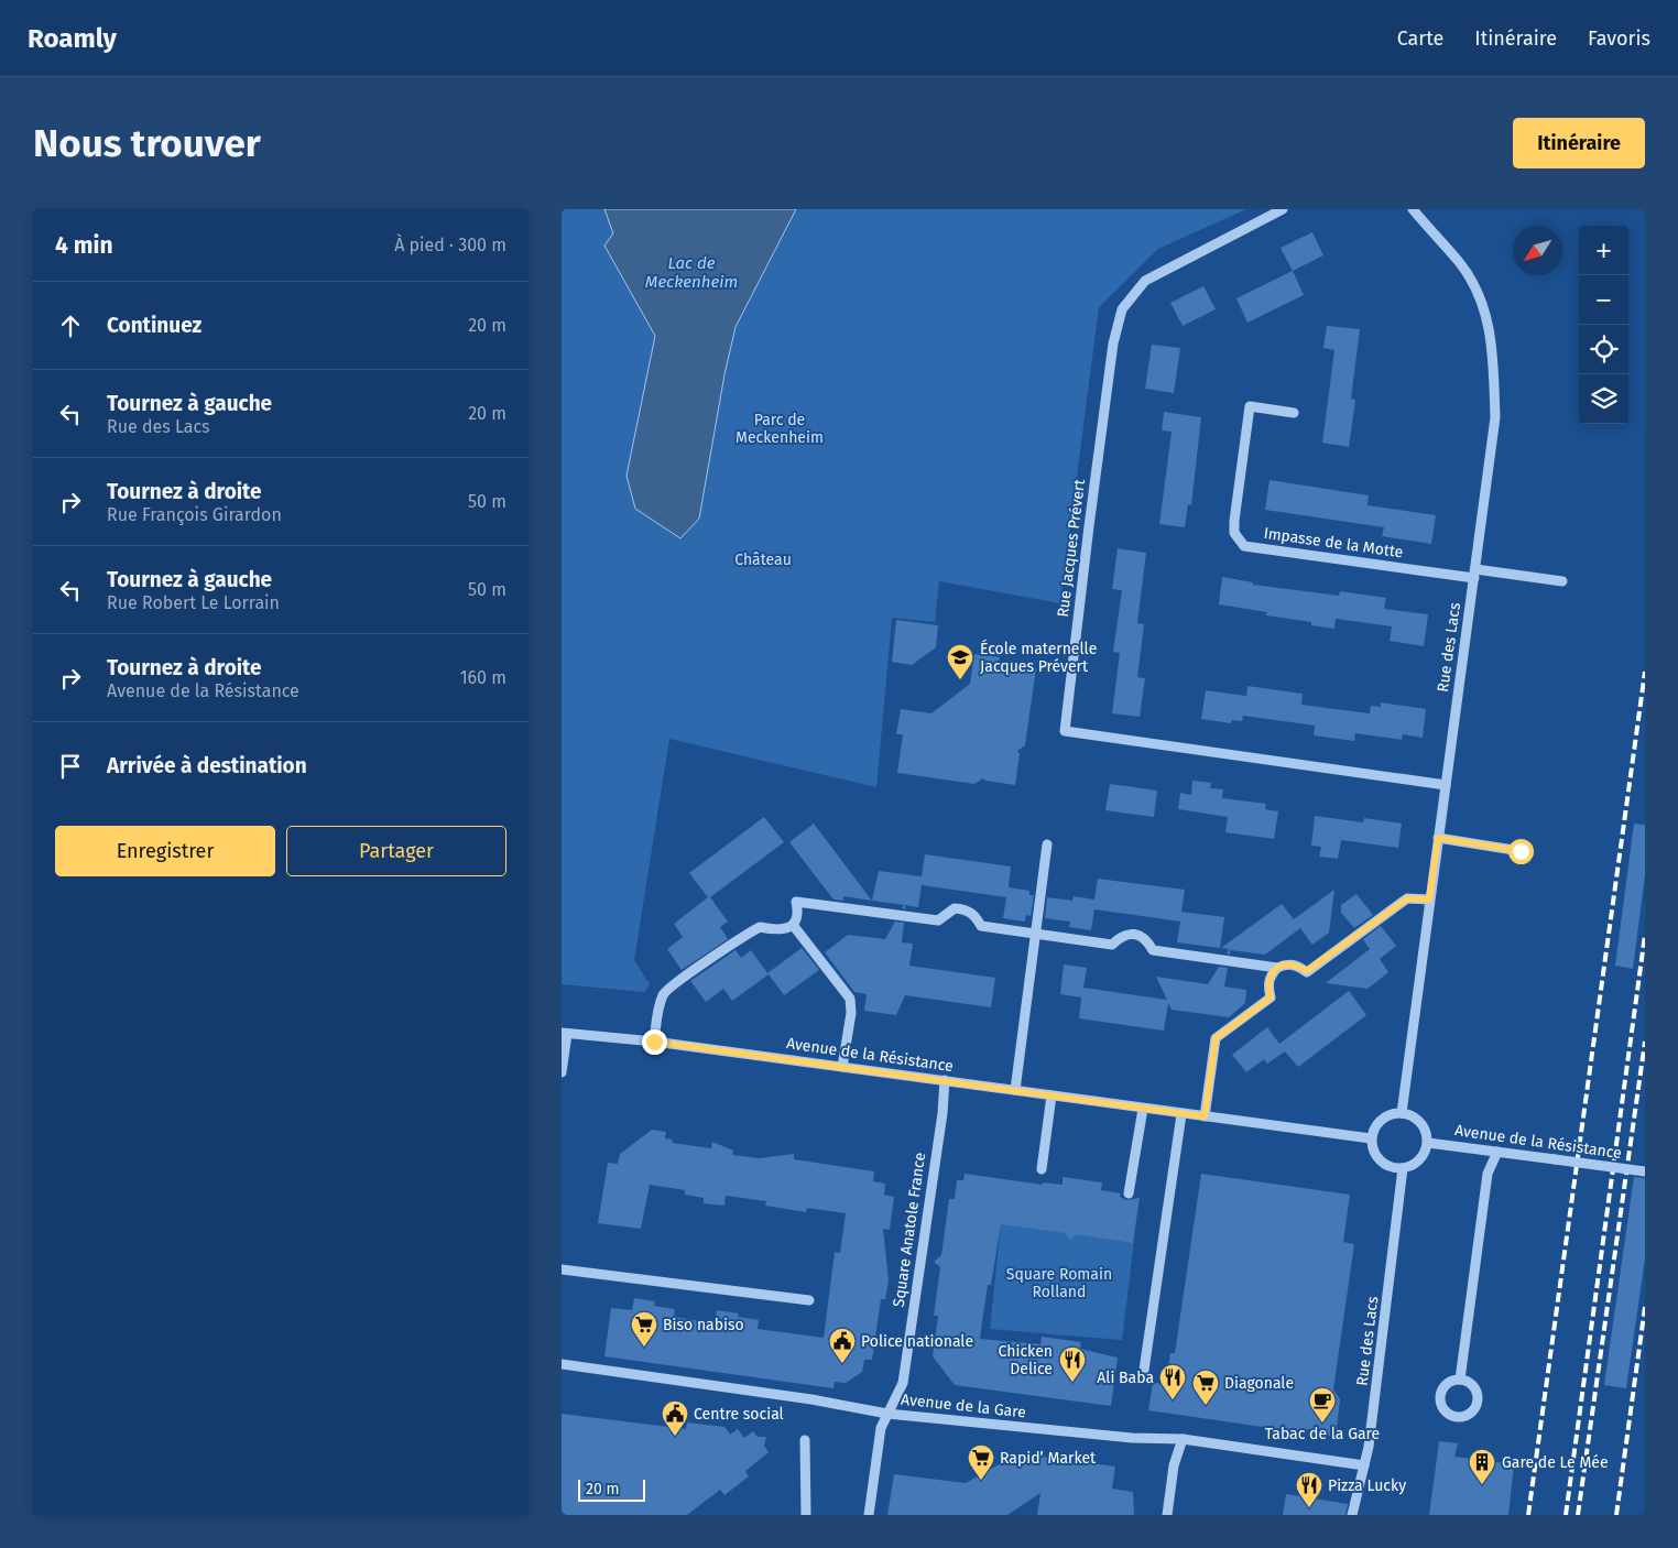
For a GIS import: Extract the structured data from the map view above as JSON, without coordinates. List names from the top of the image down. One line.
{"streets":{"street":["Impasse de la Motte","Rue Jacques Prévert","Rue des Lacs","Avenue de la Résistance","Square Anatole France","Avenue de la Gare"]},"crossings":[["Impasse de la Motte","Rue des Lacs"],["Rue Jacques Prévert","Rue des Lacs"],["Rue des Lacs","Avenue de la Résistance"],["Rue des Lacs","Avenue de la Gare"],["Avenue de la Résistance","Square Anatole France"],["Square Anatole France","Avenue de la Gare"]],"water":["Lac de Meckenheim"],"parks":["Parc de Meckenheim","Château","Square Romain Rolland"],"places":{"school or university":["École maternelle Jacques Prévert"],"supermarket":["Biso nabiso","Diagonale","Rapid’ Market"],"public building":["Police nationale","Centre social"],"restaurant":["Chicken Delice","Ali Baba","Pizza Lucky"],"cafe":["Tabac de la Gare"],"building":["Gare de Le Mée"]},"scale_bar":"20 m","north":"bottom left","page":{"header":"Roamly","nav":["Carte","Itinéraire","Favoris"],"buttons":["Itinéraire",["Enregistrer","Partager"]],"title":"Nous trouver","heading":["4 min","À pied · 300 m"],"map_buttons":["+","−"],"list":[["Continuez","20 m"],["Tournez à gauche","Rue des Lacs","20 m"],["Tournez à droite","Rue François Girardon","50 m"],["Tournez à gauche","Rue Robert Le Lorrain","50 m"],["Tournez à droite","Avenue de la Résistance","160 m"],"Arrivée à destination"],"scale":"20 m"}}
